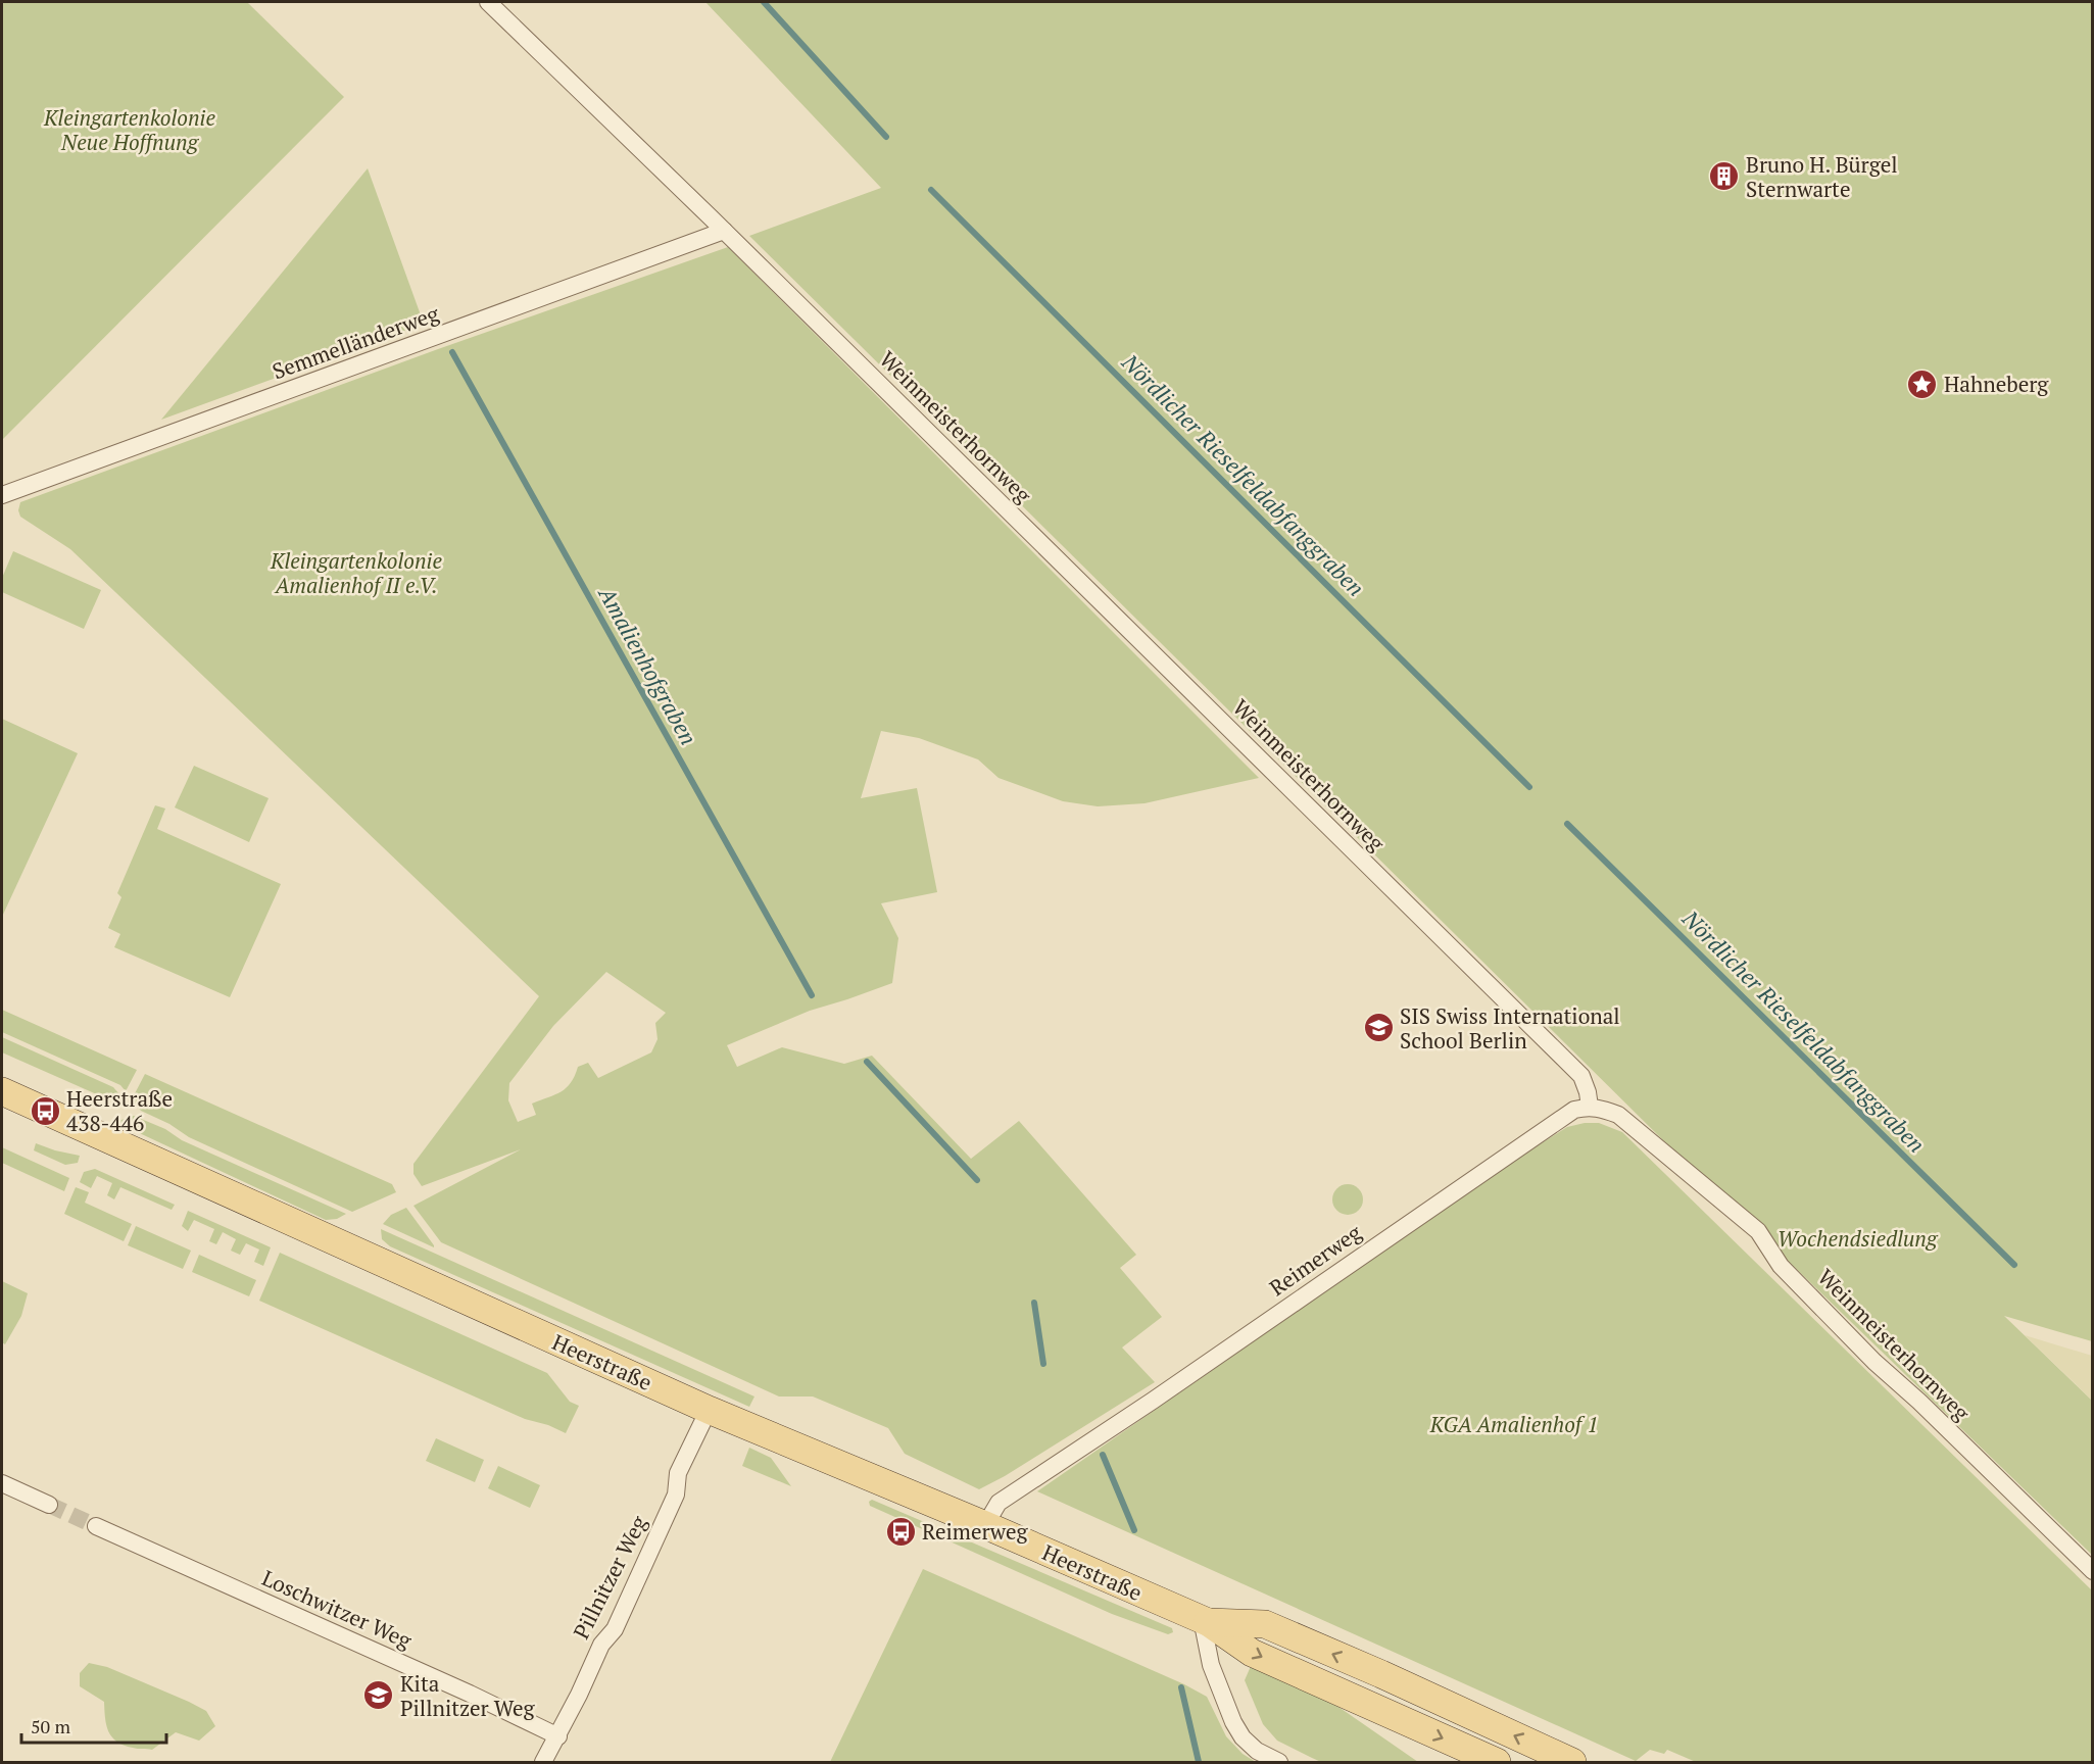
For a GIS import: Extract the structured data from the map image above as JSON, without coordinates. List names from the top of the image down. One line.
{"streets":{"main road":["Heerstraße"],"street":["Semmelländerweg","Weinmeisterhornweg","Reimerweg","Pillnitzer Weg","Loschwitzer Weg"]},"crossings":[["Semmelländerweg","Weinmeisterhornweg"],["Weinmeisterhornweg","Reimerweg"],["Reimerweg","Heerstraße"],["Heerstraße","Pillnitzer Weg"],["Pillnitzer Weg","Loschwitzer Weg"]],"water":["Nördlicher Rieselfeldabfanggraben","Amalienhofgraben"],"parks":["Kleingartenkolonie Neue Hoffnung","Kleingartenkolonie Amalienhof II e.V.","Wochendsiedlung","KGA Amalienhof 1"],"places":{"building":["Bruno H. Bürgel Sternwarte"],"place":["Hahneberg"],"school or university":["SIS Swiss International School Berlin","Kita Pillnitzer Weg"],"bus stop":["Heerstraße 438-446","Reimerweg"]},"scale_bar":"50 m"}
